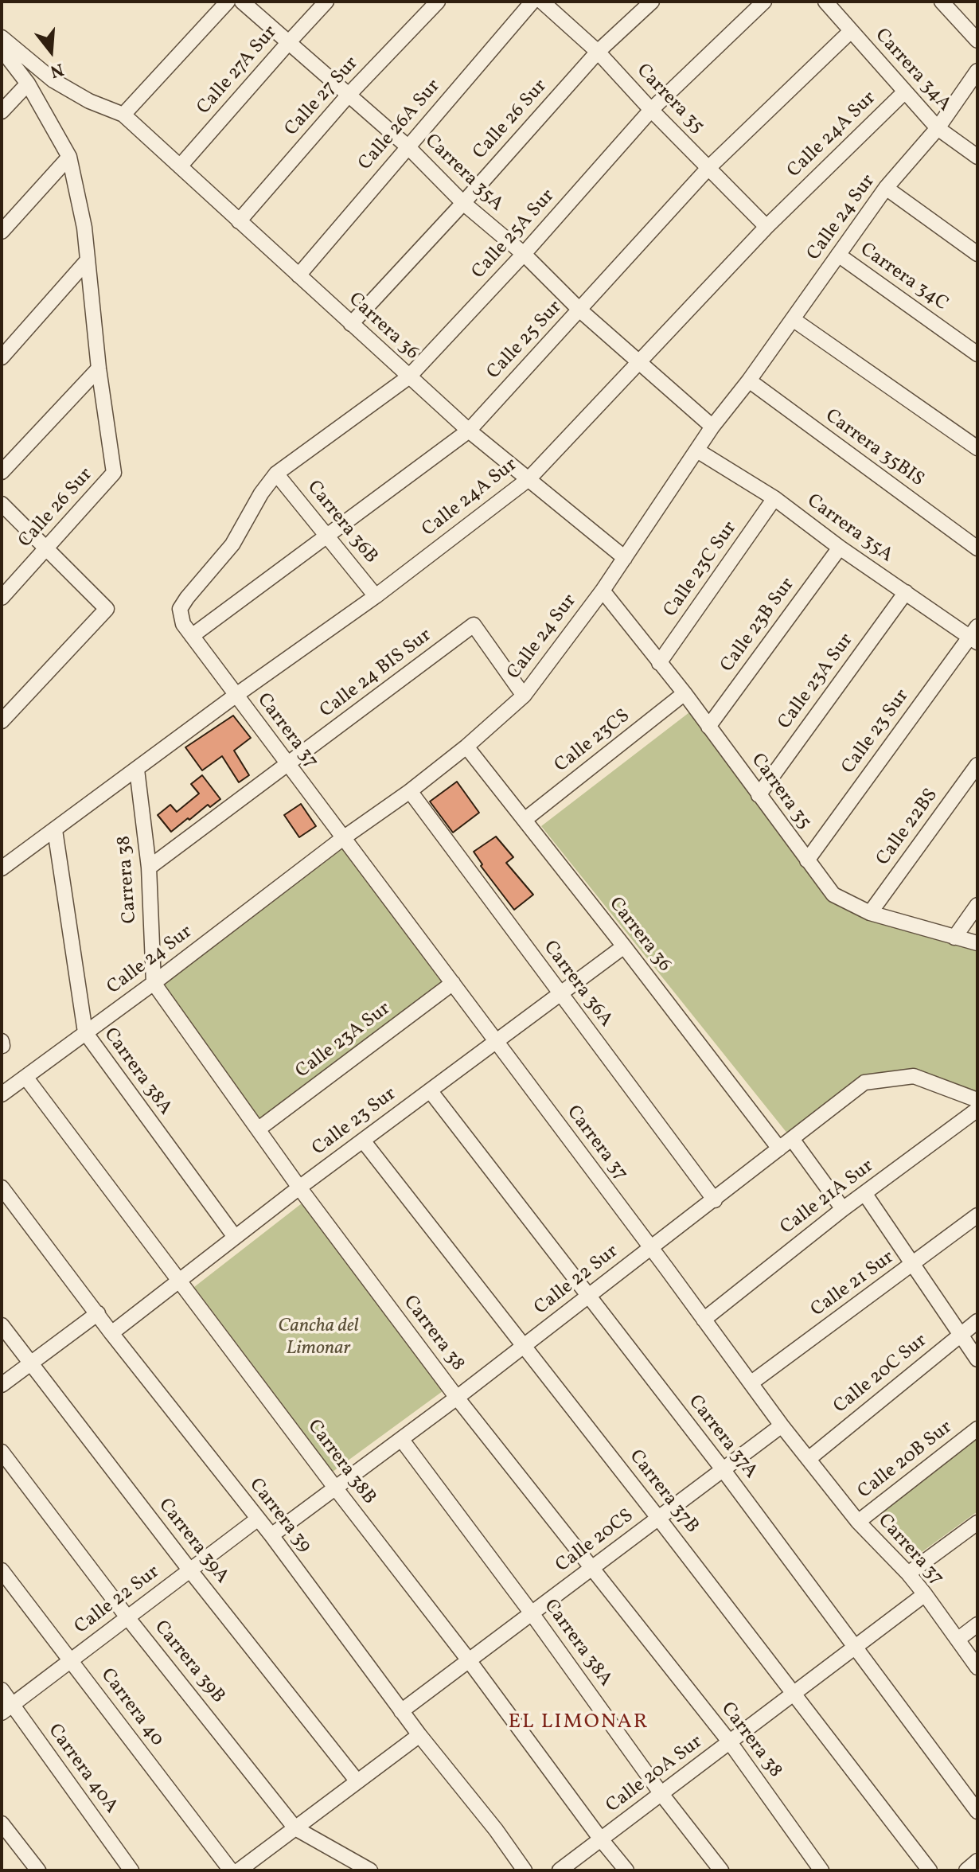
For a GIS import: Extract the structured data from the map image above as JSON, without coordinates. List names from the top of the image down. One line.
{"streets":{"street":["Calle 27A Sur","Carrera 34A","Calle 27 Sur","Carrera 35","Calle 26 Sur","Calle 26A Sur","Calle 24A Sur","Carrera 35A","Calle 24 Sur","Calle 25A Sur","Carrera 34C","Carrera 36","Calle 25 Sur","Carrera 35BIS","Carrera 36B","Calle 23C Sur","Calle 23B Sur","Calle 24 BIS Sur","Calle 23A Sur","Carrera 37","Calle 23 Sur","Calle 23CS","Calle 22BS","Carrera 38","Carrera 36A","Carrera 38A","Calle 21A Sur","Calle 22 Sur","Calle 21 Sur","Calle 20C Sur","Carrera 37A","Calle 20B Sur","Carrera 38B","Carrera 37B","Carrera 39","Carrera 39A","Calle 20CS","Carrera 39B","Carrera 40","Carrera 40A","Calle 20A Sur"]},"crossings":[["Calle 27A Sur","Carrera 35A"],["Calle 27A Sur","Carrera 36"],["Carrera 34A","Calle 24A Sur"],["Carrera 34A","Calle 24 Sur"],["Carrera 34A","Calle 25 Sur"],["Calle 27 Sur","Carrera 35A"],["Calle 27 Sur","Carrera 36"],["Carrera 35","Calle 26 Sur"],["Carrera 35","Calle 24A Sur"],["Carrera 35","Calle 24 Sur"],["Carrera 35","Calle 25A Sur"],["Carrera 35","Calle 25 Sur"],["Carrera 35","Calle 23C Sur"],["Carrera 35","Calle 23B Sur"],["Carrera 35","Calle 23A Sur"],["Carrera 35","Calle 23 Sur"],["Carrera 35","Calle 23CS"],["Carrera 35","Calle 22BS"],["Calle 26 Sur","Carrera 35A"],["Calle 26 Sur","Carrera 36"],["Calle 26A Sur","Carrera 35A"],["Calle 26A Sur","Carrera 36"],["Calle 24A Sur","Carrera 35A"],["Calle 24A Sur","Carrera 36"],["Calle 24A Sur","Carrera 36B"],["Calle 24A Sur","Carrera 37"],["Calle 24A Sur","Carrera 38"],["Calle 24A Sur","Carrera 38A"],["Carrera 35A","Calle 24 Sur"],["Carrera 35A","Calle 25A Sur"],["Carrera 35A","Calle 25 Sur"],["Carrera 35A","Calle 23C Sur"],["Carrera 35A","Calle 23B Sur"],["Carrera 35A","Calle 23A Sur"],["Carrera 35A","Calle 23 Sur"],["Calle 24 Sur","Carrera 34C"],["Calle 24 Sur","Carrera 36"],["Calle 24 Sur","Carrera 35BIS"],["Calle 24 Sur","Calle 24 BIS Sur"],["Calle 24 Sur","Carrera 37"],["Calle 24 Sur","Carrera 38"],["Calle 24 Sur","Carrera 36A"],["Calle 24 Sur","Carrera 38A"],["Calle 24 Sur","Carrera 38B"],["Calle 25A Sur","Carrera 36"],["Calle 25A Sur","Carrera 36B"],["Calle 25A Sur","Carrera 37"],["Carrera 36","Calle 25 Sur"],["Carrera 36","Calle 23 Sur"],["Carrera 36","Calle 23CS"],["Carrera 36","Calle 22 Sur"],["Calle 25 Sur","Carrera 36B"],["Calle 25 Sur","Carrera 37"],["Carrera 36B","Carrera 37"],["Calle 24 BIS Sur","Carrera 37"],["Calle 24 BIS Sur","Carrera 38"],["Calle 23A Sur","Carrera 37"],["Calle 23A Sur","Carrera 38"],["Carrera 37","Calle 23 Sur"],["Carrera 37","Calle 21A Sur"],["Carrera 37","Calle 22 Sur"],["Carrera 37","Calle 21 Sur"],["Carrera 37","Calle 20C Sur"],["Carrera 37","Calle 20B Sur"],["Carrera 37","Calle 20CS"],["Carrera 37","Calle 20A Sur"],["Calle 23 Sur","Carrera 38"],["Calle 23 Sur","Carrera 36A"],["Calle 23 Sur","Carrera 38A"],["Calle 23 Sur","Carrera 37A"],["Calle 23 Sur","Carrera 38B"],["Calle 23 Sur","Carrera 37B"],["Calle 23 Sur","Carrera 39"],["Carrera 38","Calle 22 Sur"],["Carrera 38","Calle 20CS"],["Carrera 38","Calle 20A Sur"],["Carrera 36A","Calle 22 Sur"],["Carrera 38A","Calle 22 Sur"],["Carrera 38A","Calle 20CS"],["Carrera 38A","Calle 20A Sur"],["Calle 22 Sur","Carrera 37A"],["Calle 22 Sur","Carrera 38B"],["Calle 22 Sur","Carrera 37B"],["Calle 22 Sur","Carrera 39"],["Calle 22 Sur","Carrera 39A"],["Calle 22 Sur","Carrera 39B"],["Calle 22 Sur","Carrera 40"],["Calle 22 Sur","Carrera 40A"],["Carrera 37A","Calle 20CS"],["Carrera 37A","Calle 20A Sur"],["Carrera 38B","Calle 20CS"],["Carrera 38B","Calle 20A Sur"],["Carrera 37B","Calle 20CS"],["Carrera 37B","Calle 20A Sur"],["Carrera 39","Calle 20CS"]],"districts":["EL LIMONAR"],"parks":["Cancha del Limonar"],"north":"bottom"}
